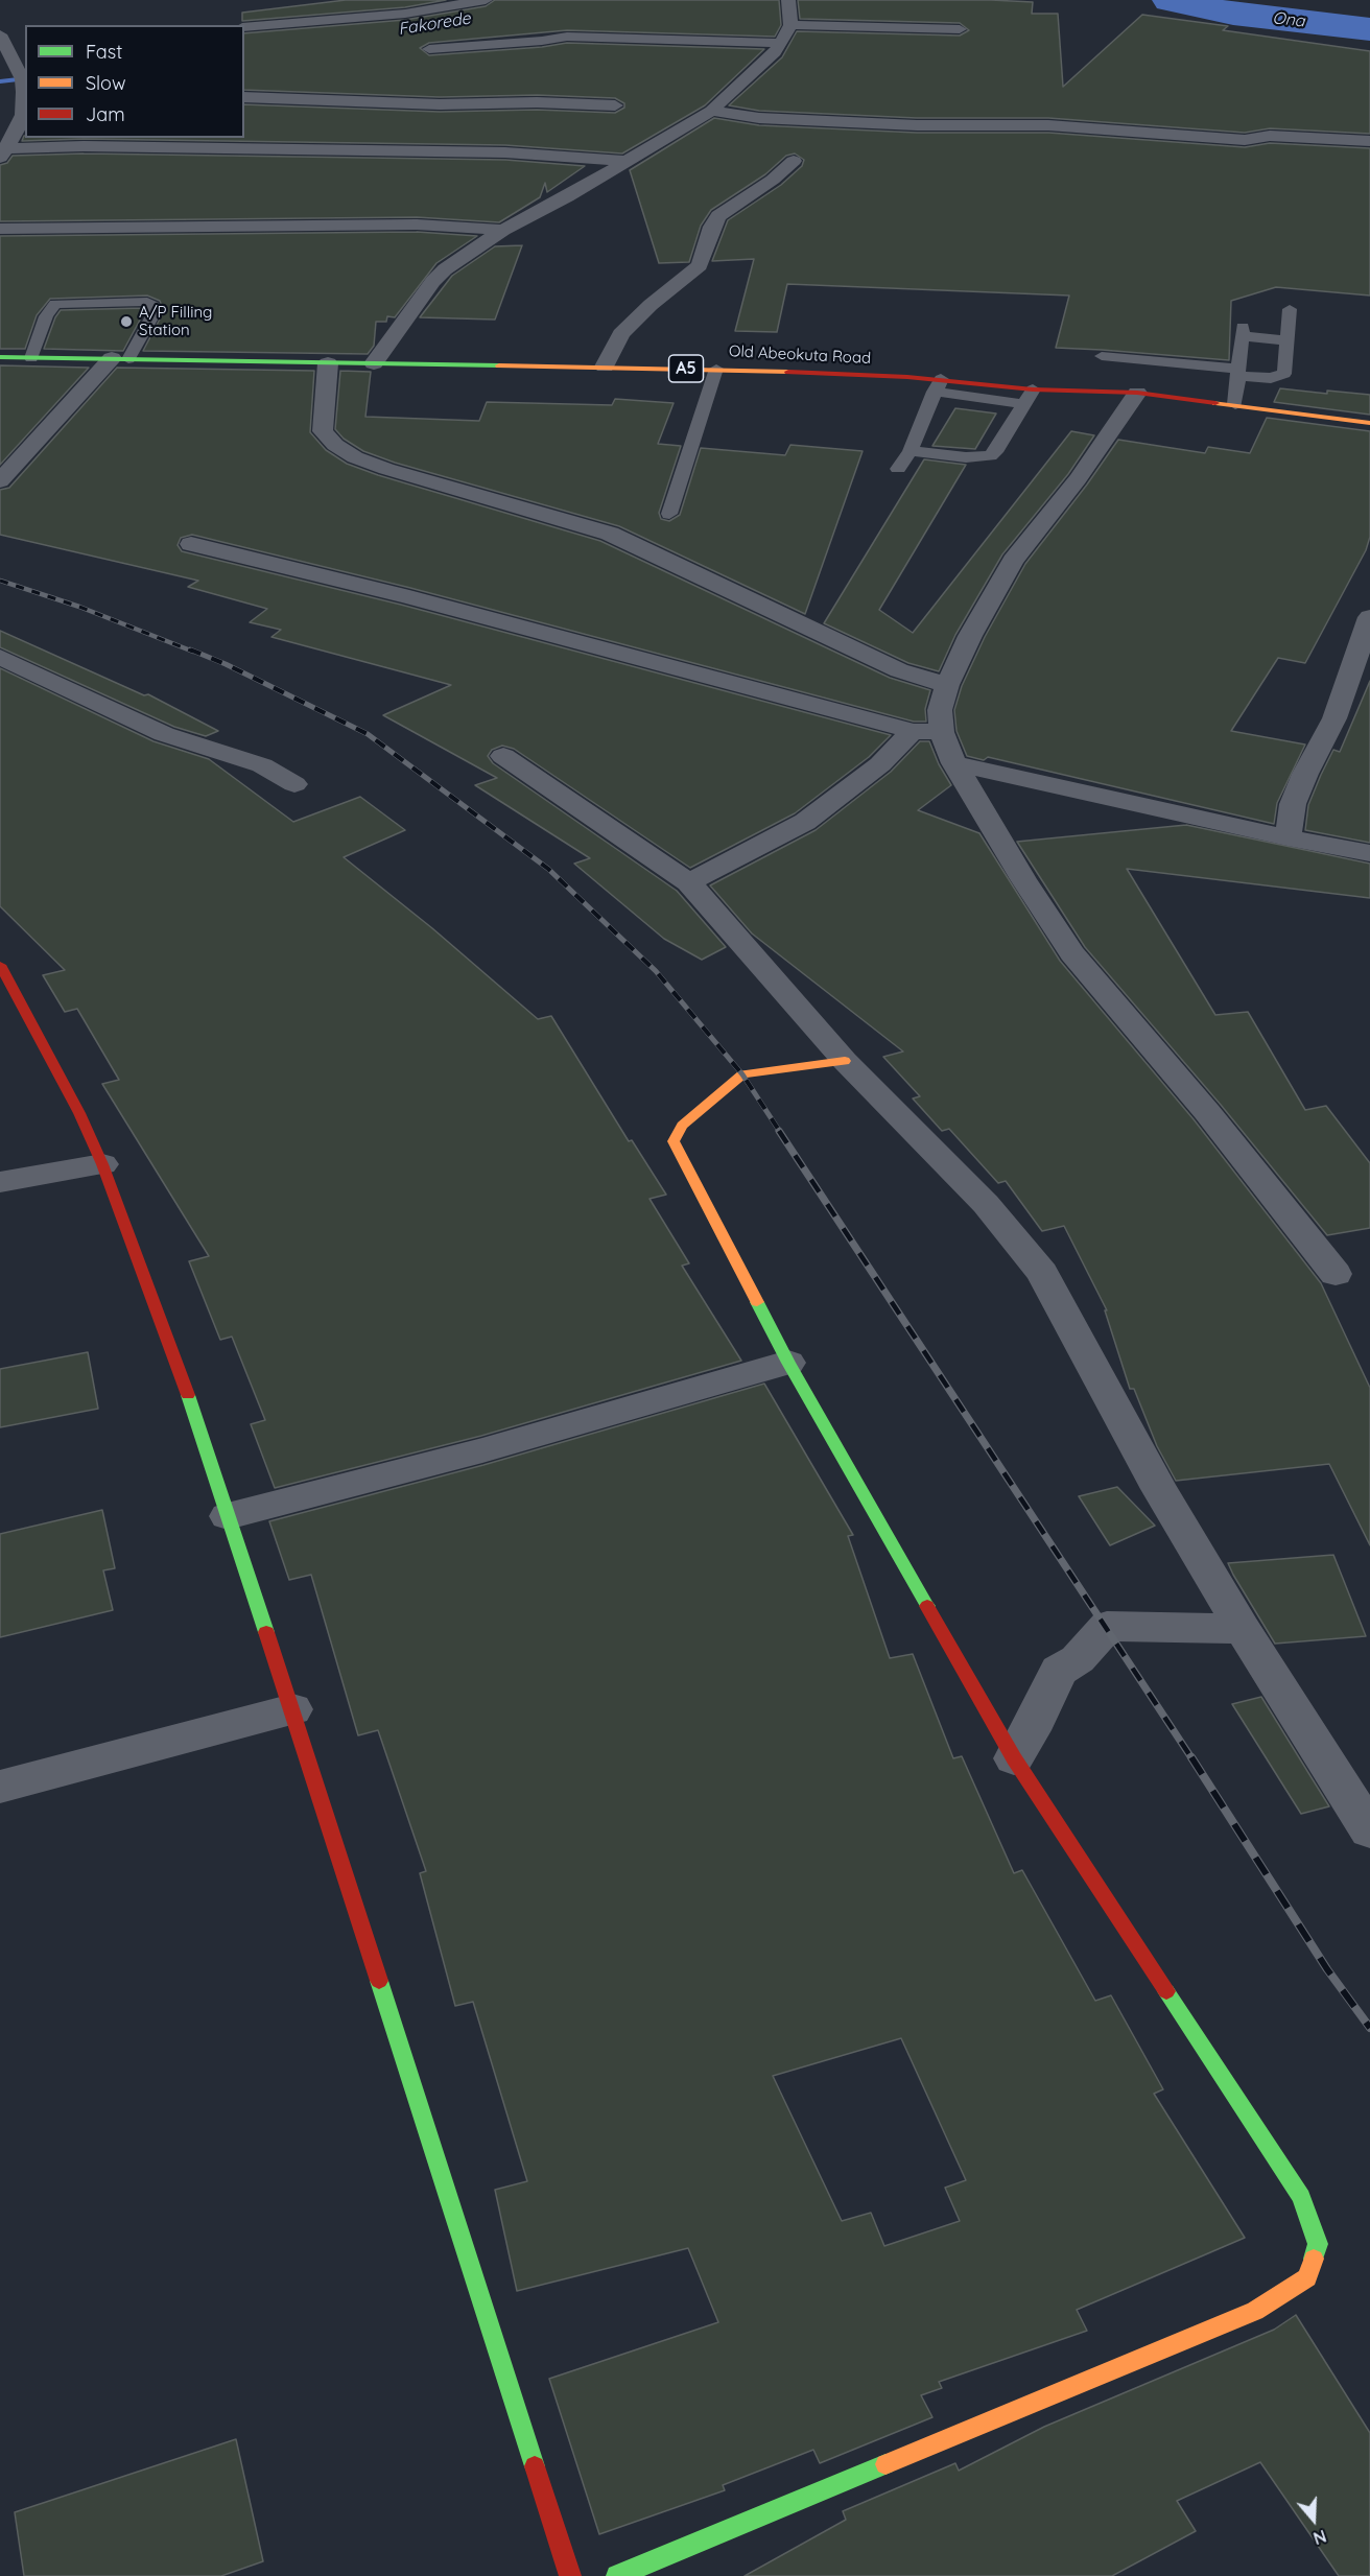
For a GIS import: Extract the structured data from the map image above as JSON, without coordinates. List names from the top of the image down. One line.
{"streets":{"main road":["Old Abeokuta Road","A5"]},"water":["Ona","Fakorede"],"places":["A/P Filling Station"],"legend":["Fast","Slow","Jam"],"north":"bottom"}
